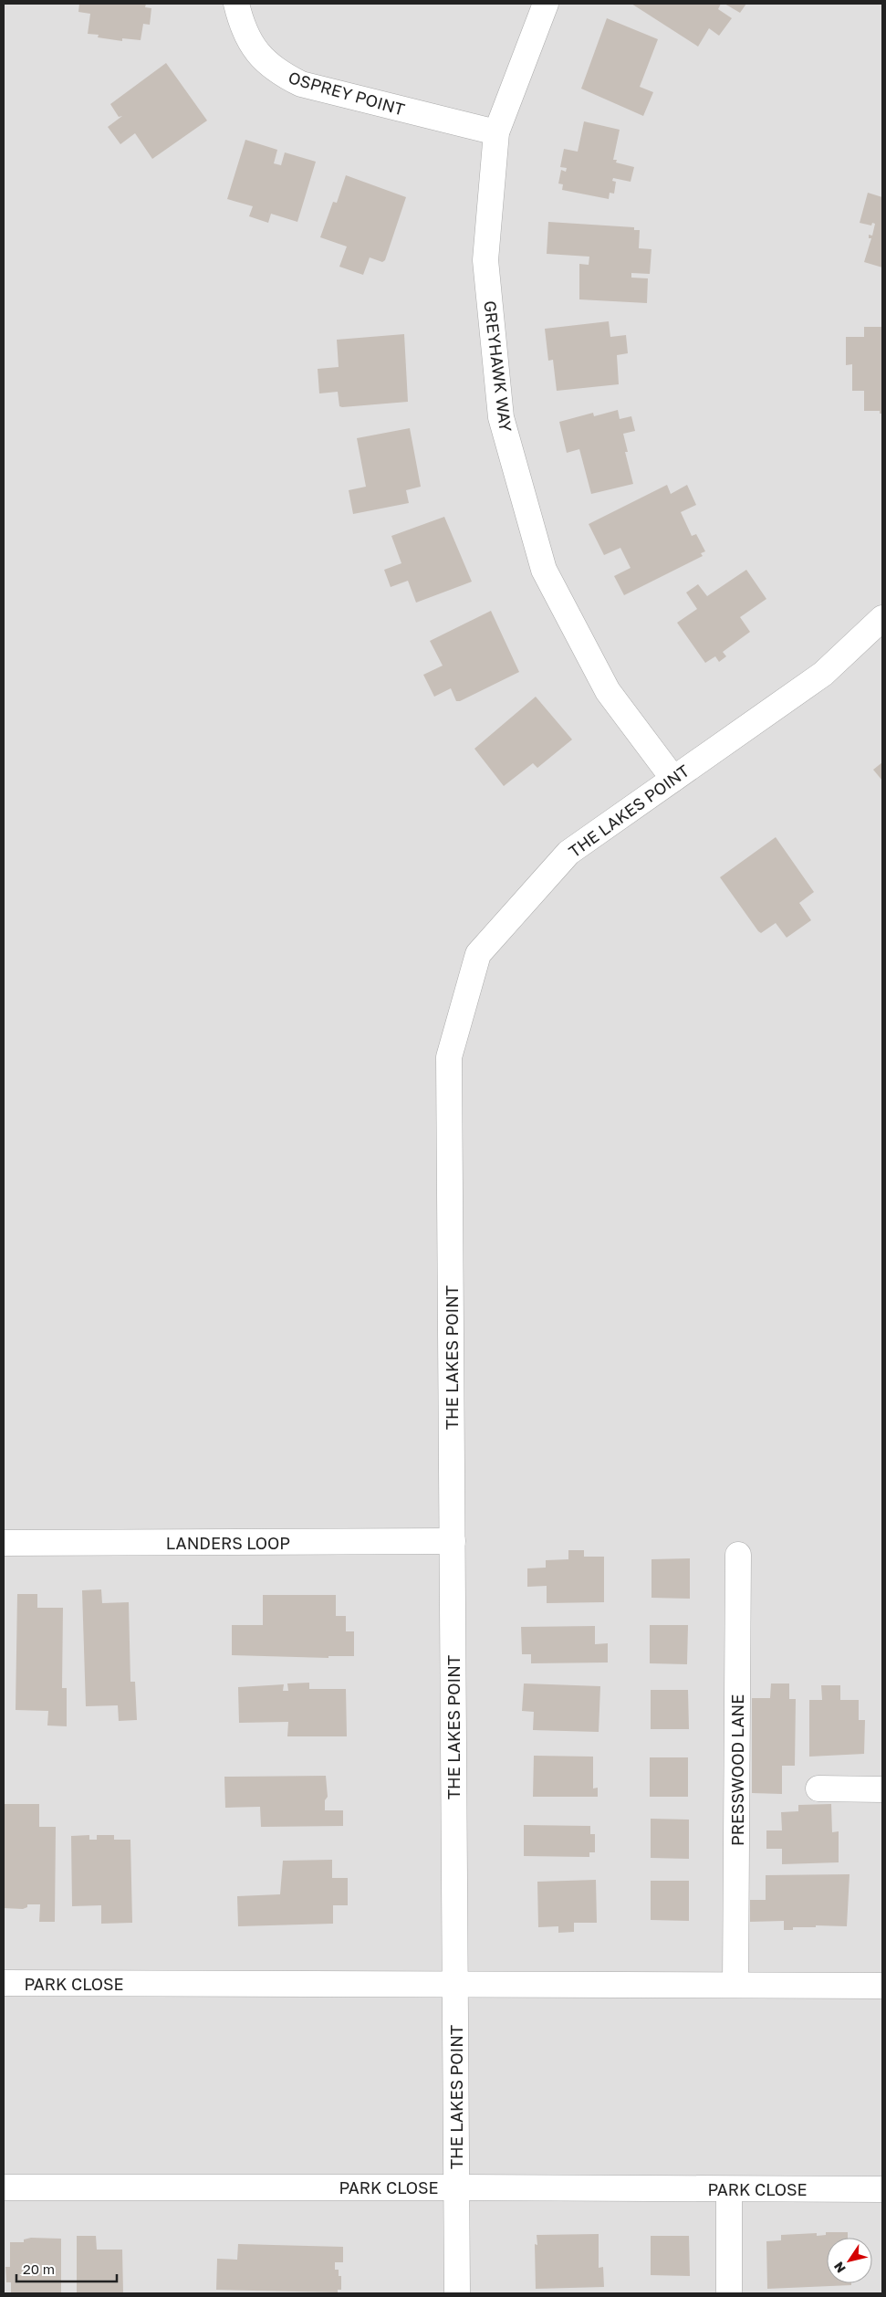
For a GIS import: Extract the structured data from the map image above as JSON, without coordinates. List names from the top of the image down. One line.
{"streets":{"street":["OSPREY POINT","GREYHAWK WAY","THE LAKES POINT","LANDERS LOOP","PRESSWOOD LANE","PARK CLOSE"]},"crossings":[["OSPREY POINT","GREYHAWK WAY"],["GREYHAWK WAY","THE LAKES POINT"],["THE LAKES POINT","LANDERS LOOP"],["THE LAKES POINT","PARK CLOSE"],["PRESSWOOD LANE","PARK CLOSE"]],"scale_bar":"20 m","north":"bottom left"}
